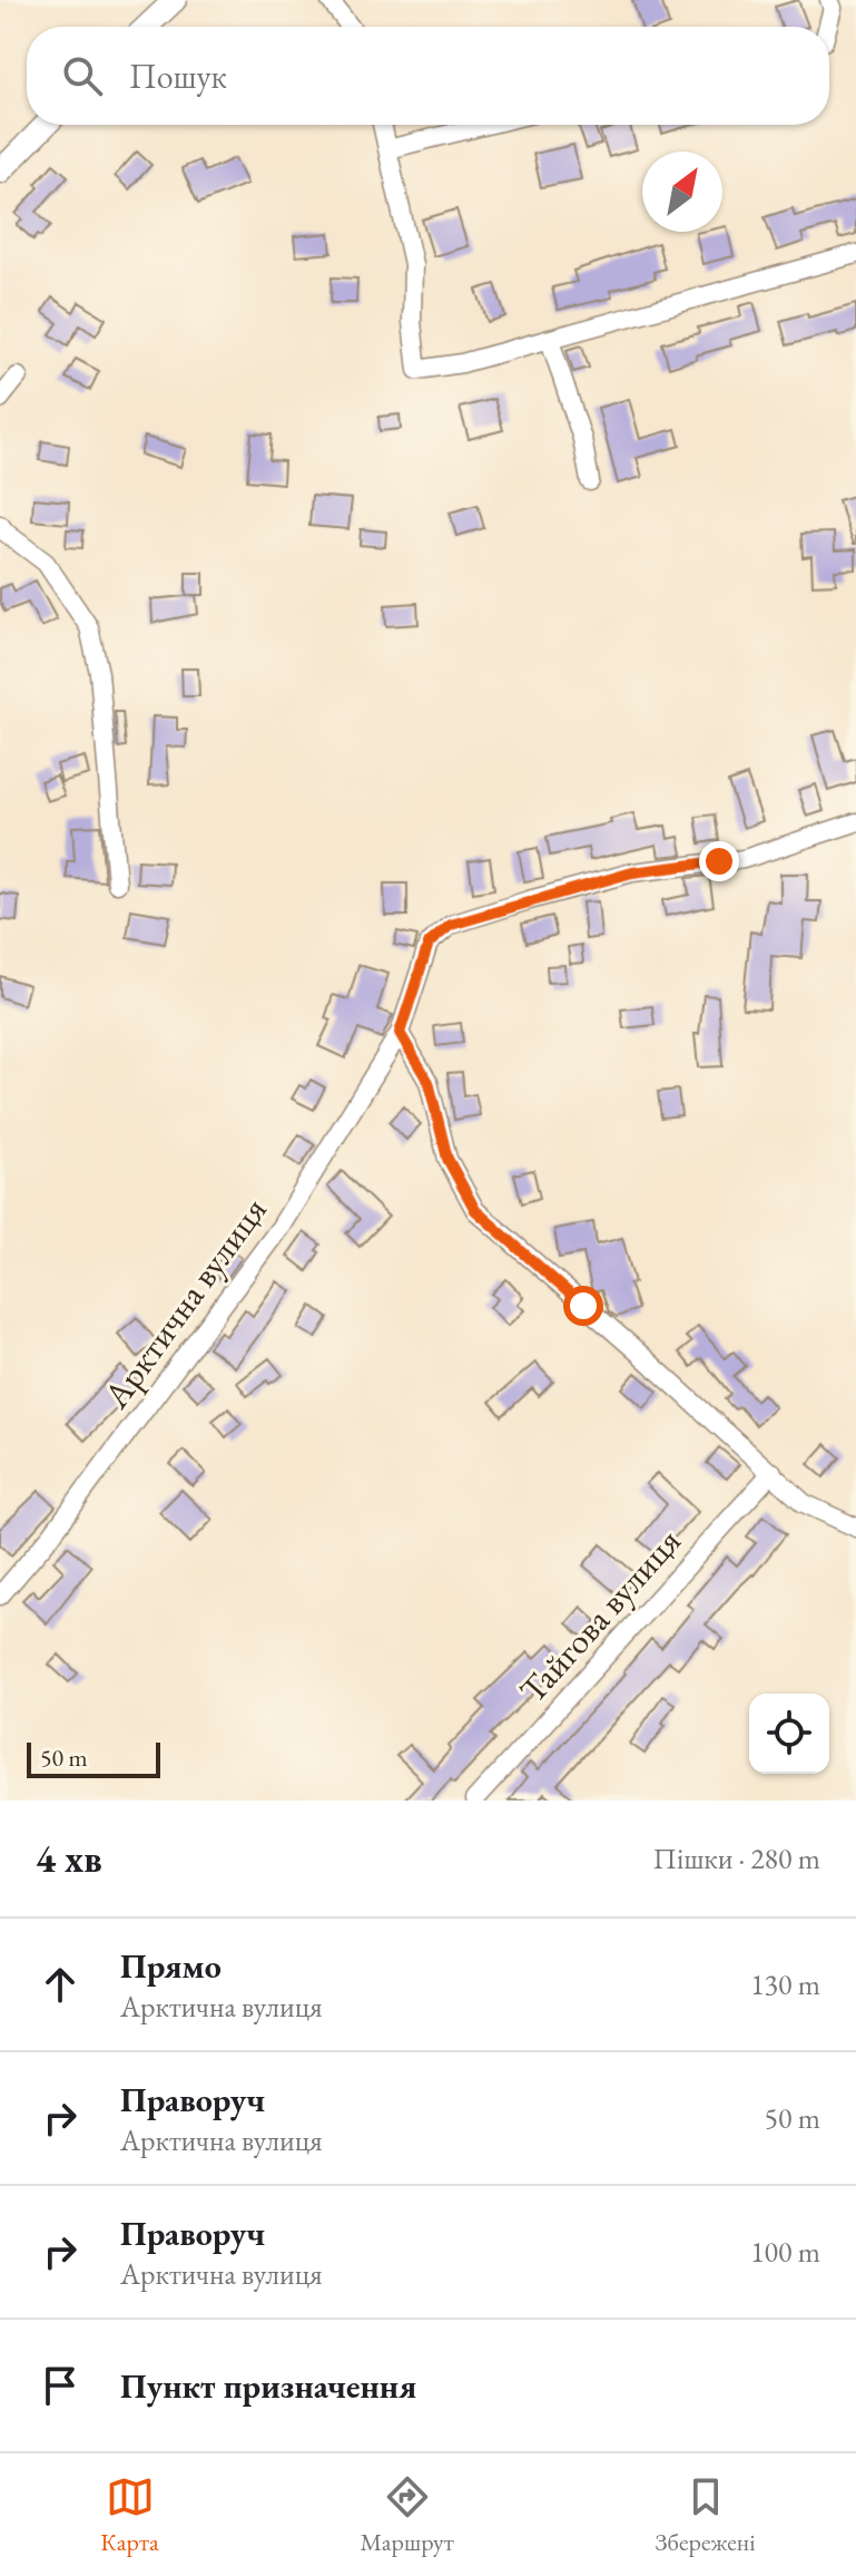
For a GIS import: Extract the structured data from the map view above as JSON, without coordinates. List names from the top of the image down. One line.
{"streets":{"street":["Арктична вулиця","Тайгова вулиця"]},"scale_bar":"50 m","north":"top right","page":{"search":"Пошук","scale":"50 m","heading":["4 хв","Пішки · 280 m"],"list":[["Прямо","Арктична вулиця","130 m"],["Праворуч","Арктична вулиця","50 m"],["Праворуч","Арктична вулиця","100 m"],"Пункт призначення"],"nav":["Карта","Маршрут","Збережені"]}}
